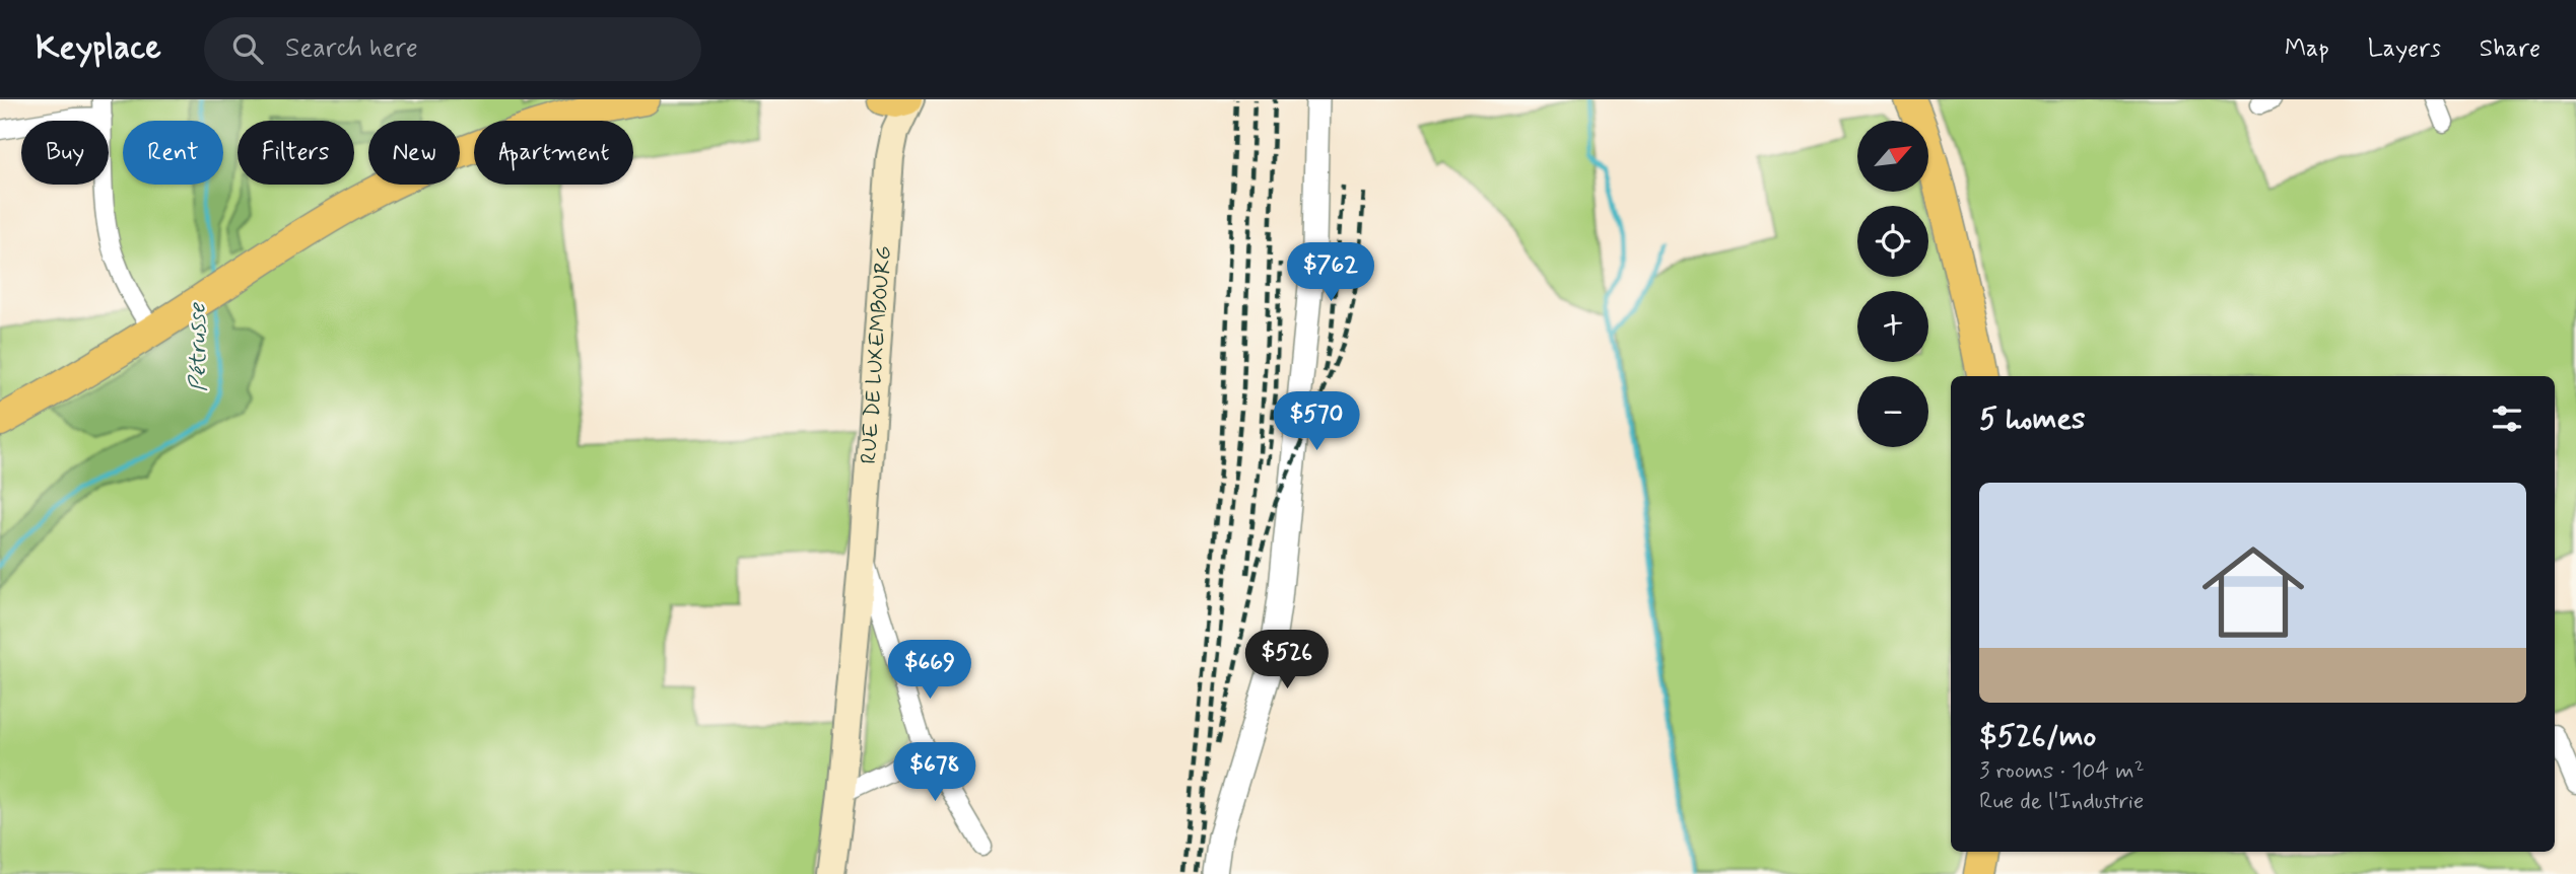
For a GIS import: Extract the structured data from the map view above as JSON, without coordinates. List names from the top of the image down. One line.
{"streets":{"main road":["RUE DE LUXEMBOURG"]},"water":["Pétrusse"],"north":"top right","page":{"header":"Keyplace","search":"Search here","nav":["Map","Layers","Share"],"map_buttons":["+","−"],"chip":["Buy","Rent","Filters","New","Apartment"],"price":["$762","$570","$526","$669","$678"],"heading":"5 homes","list":[{"name":"$526/mo","note":"3 rooms · 104 m² · Rue de l'Industrie"}]}}
